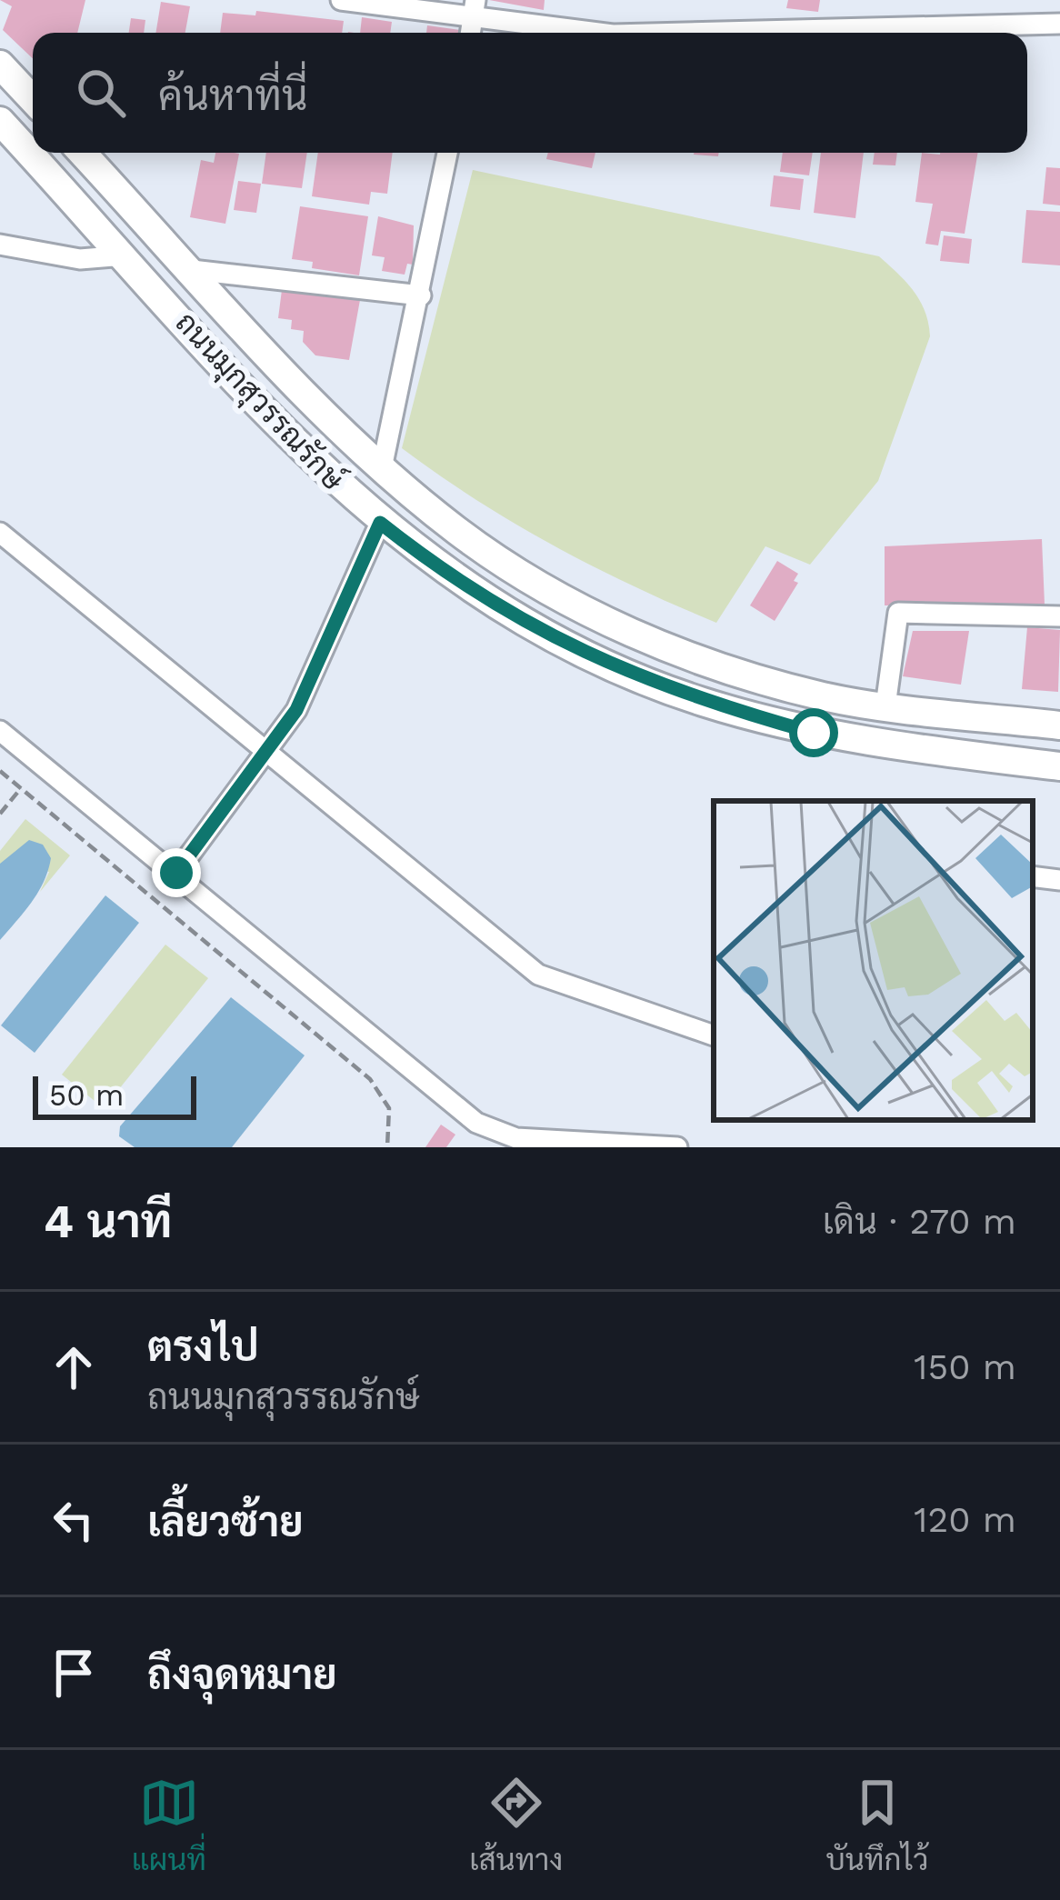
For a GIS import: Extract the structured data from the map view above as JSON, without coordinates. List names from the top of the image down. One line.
{"streets":{"main road":["ถนนมุกสุวรรณรักษ์"]},"scale_bar":"50 m","page":{"search":"ค้นหาที่นี่","scale":"50 m","heading":["4 นาที","เดิน · 270 m"],"list":[["ตรงไป","ถนนมุกสุวรรณรักษ์","150 m"],["เลี้ยวซ้าย","120 m"],"ถึงจุดหมาย"],"nav":["แผนที่","เส้นทาง","บันทึกไว้"]}}
